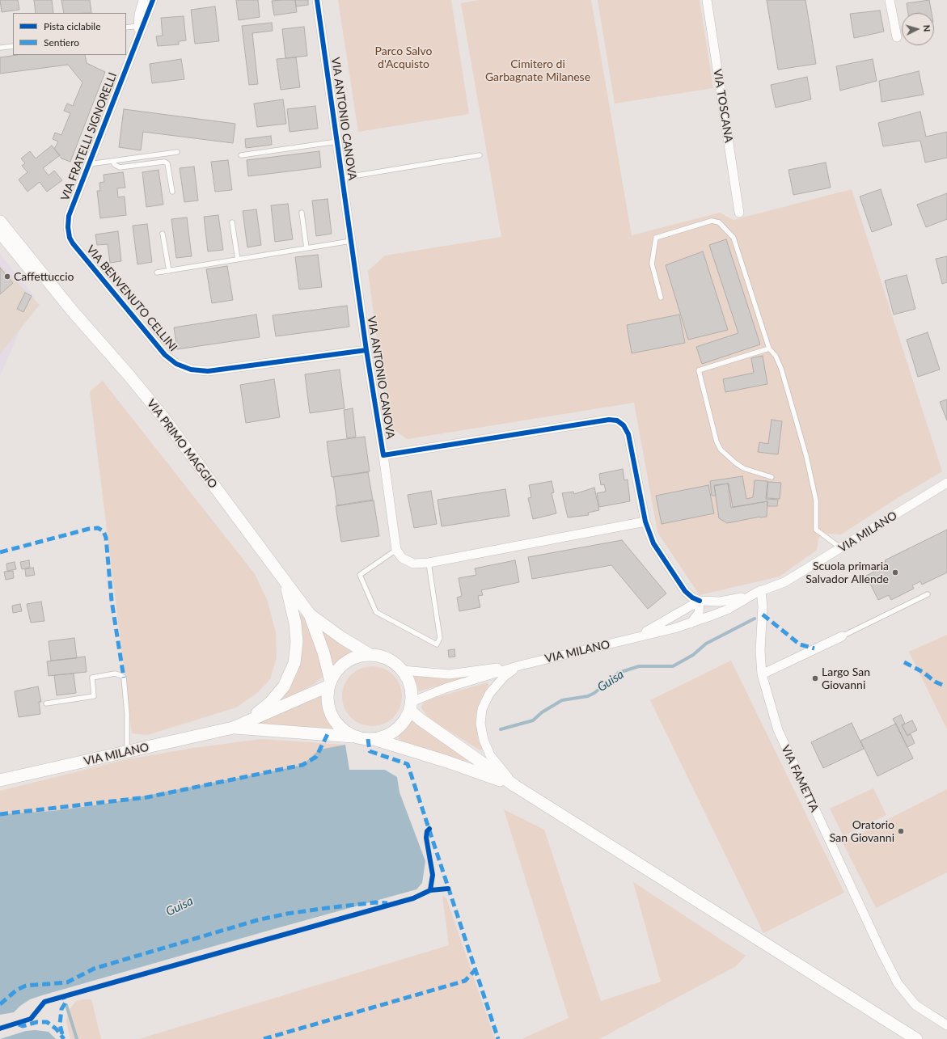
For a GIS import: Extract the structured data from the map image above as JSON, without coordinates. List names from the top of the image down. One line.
{"streets":{"street":["VIA TOSCANA","VIA ANTONIO CANOVA","VIA FRATELLI SIGNORELLI","VIA BENVENUTO CELLINI","VIA PRIMO MAGGIO","VIA MILANO","VIA FAMETTA"]},"crossings":[["VIA ANTONIO CANOVA","VIA BENVENUTO CELLINI"],["VIA ANTONIO CANOVA","VIA MILANO"],["VIA FRATELLI SIGNORELLI","VIA BENVENUTO CELLINI"],["VIA PRIMO MAGGIO","VIA MILANO"],["VIA MILANO","VIA FAMETTA"]],"water":["Guisa"],"parks":["Parco Salvo d'Acquisto","Cimitero di Garbagnate Milanese"],"places":["Caffettuccio","Scuola primaria Salvador Allende","Largo San Giovanni","Oratorio San Giovanni"],"legend":["Pista ciclabile","Sentiero"],"north":"right"}
